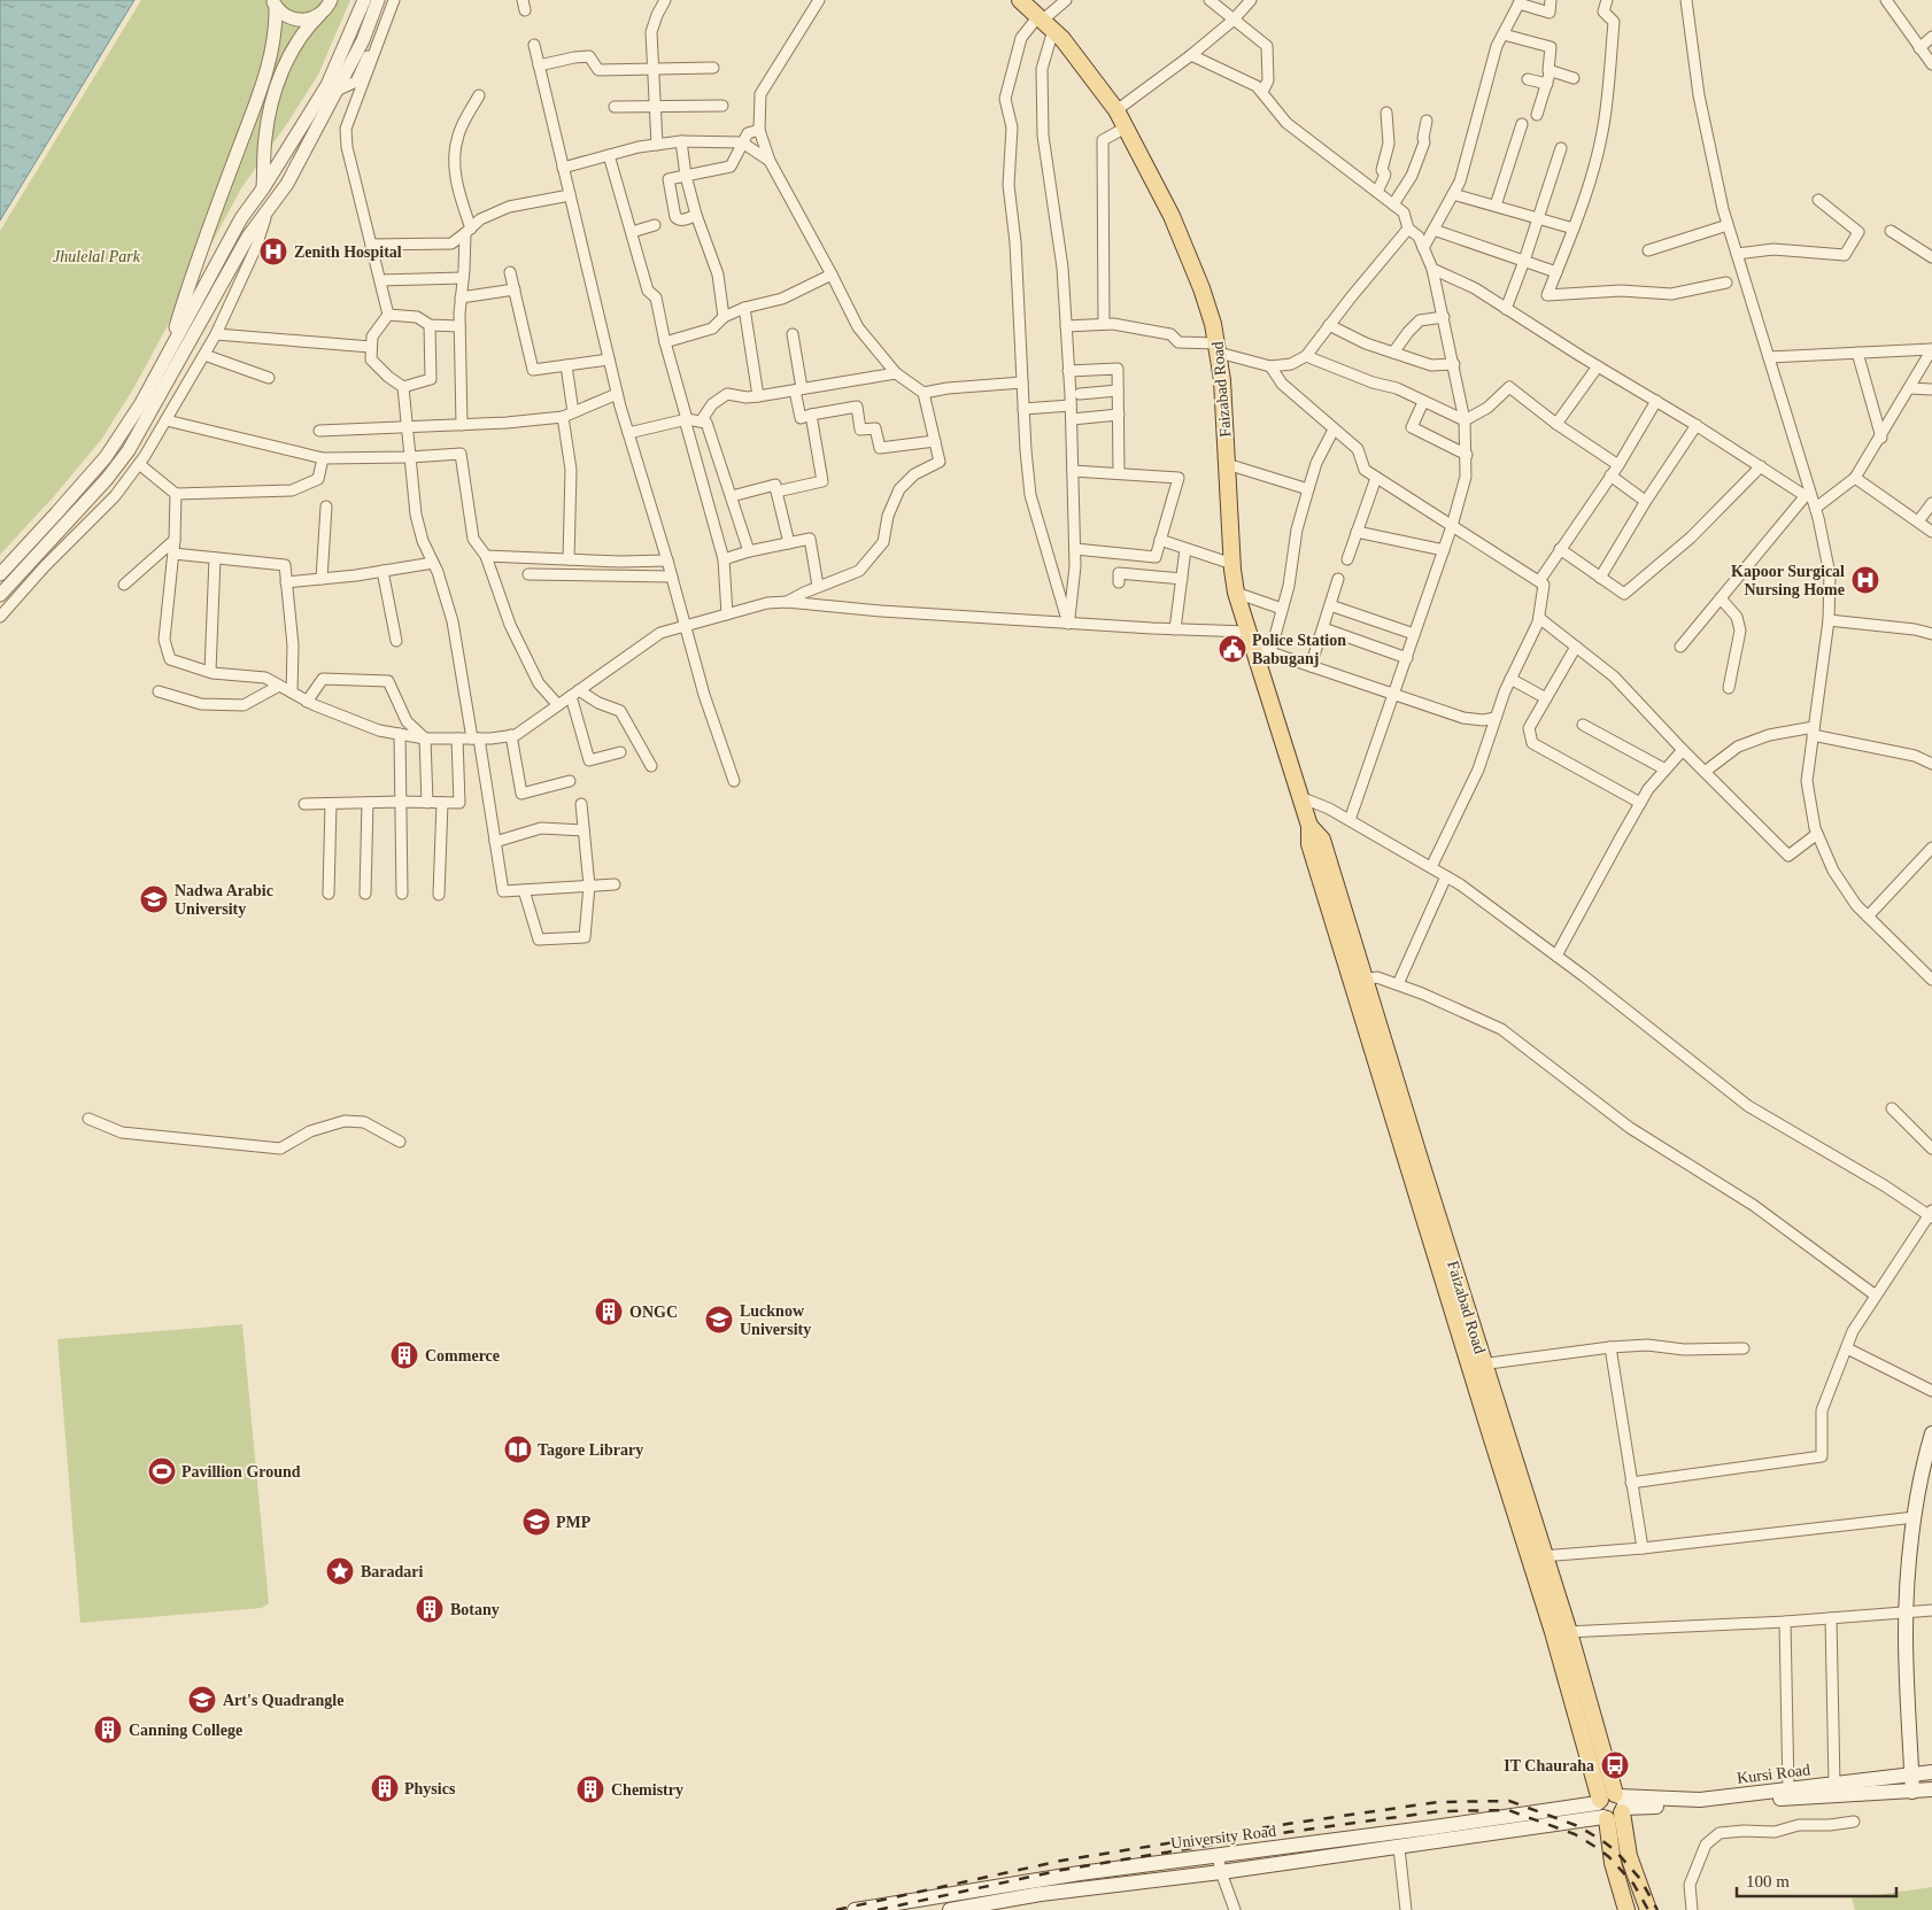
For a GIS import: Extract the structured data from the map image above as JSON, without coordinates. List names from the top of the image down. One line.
{"streets":{"main road":["Faizabad Road","Kursi Road","University Road"]},"crossings":[["Faizabad Road","Kursi Road"],["Faizabad Road","University Road"],["Kursi Road","University Road"]],"parks":["Jhulelal Park"],"places":{"hospital":["Zenith Hospital","Kapoor Surgical Nursing Home"],"public building":["Police Station Babuganj"],"school or university":["Nadwa Arabic University","Lucknow University","PMP","Art's Quadrangle"],"building":["ONGC","Commerce","Botany","Canning College","Physics","Chemistry"],"library":["Tagore Library"],"sports":["Pavillion Ground"],"place":["Baradari"],"bus stop":["IT Chauraha"]},"scale_bar":"100 m"}
